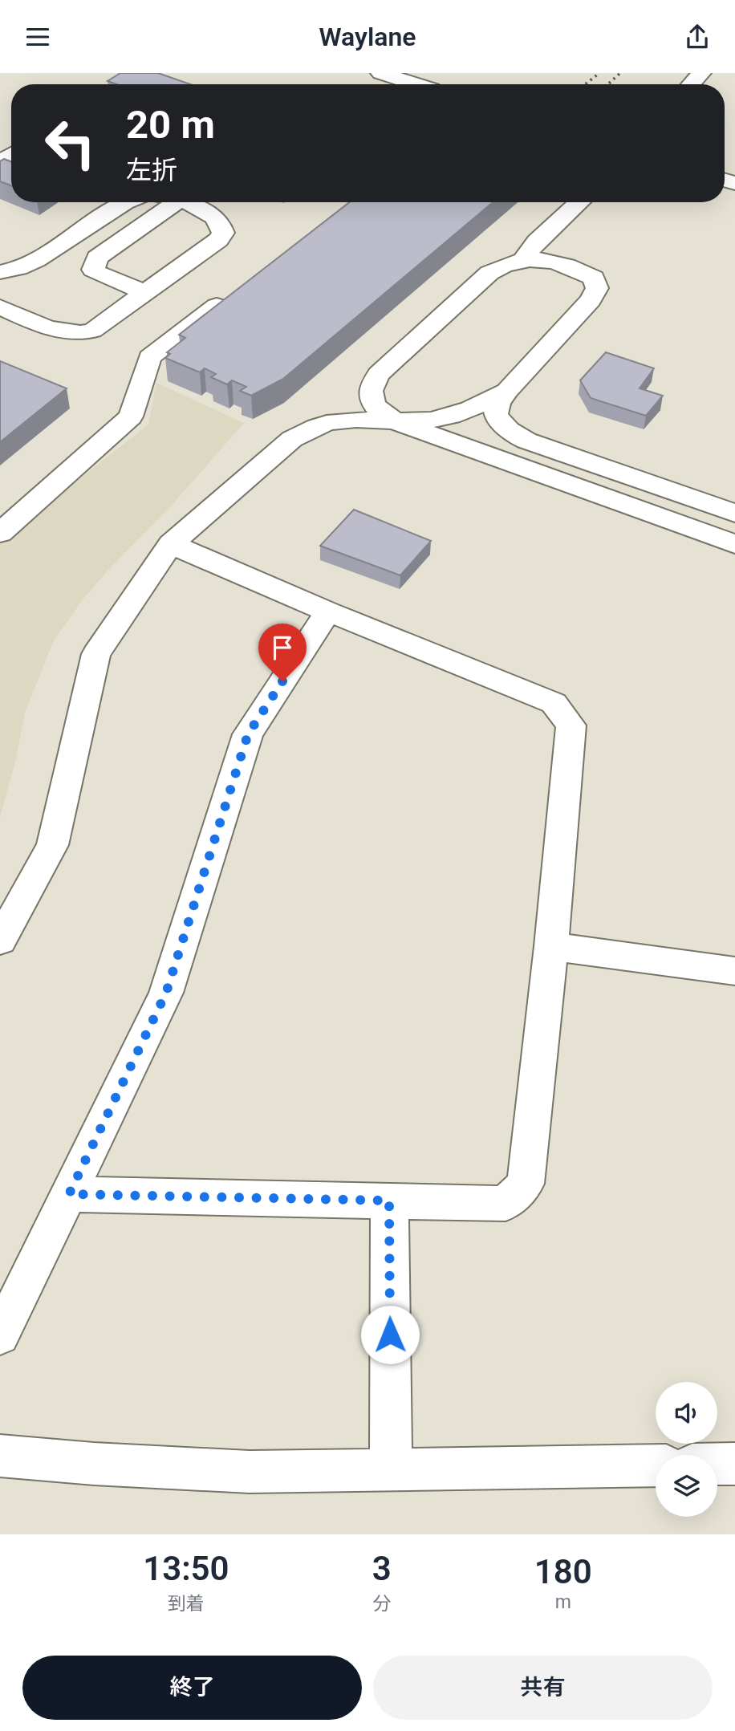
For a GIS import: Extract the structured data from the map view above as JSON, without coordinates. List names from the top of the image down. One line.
{"page":{"header":"Waylane","turn":["20 m","左折"],"eta":["13:50","到着","3","分","180","m"],"buttons":["終了","共有"]}}
